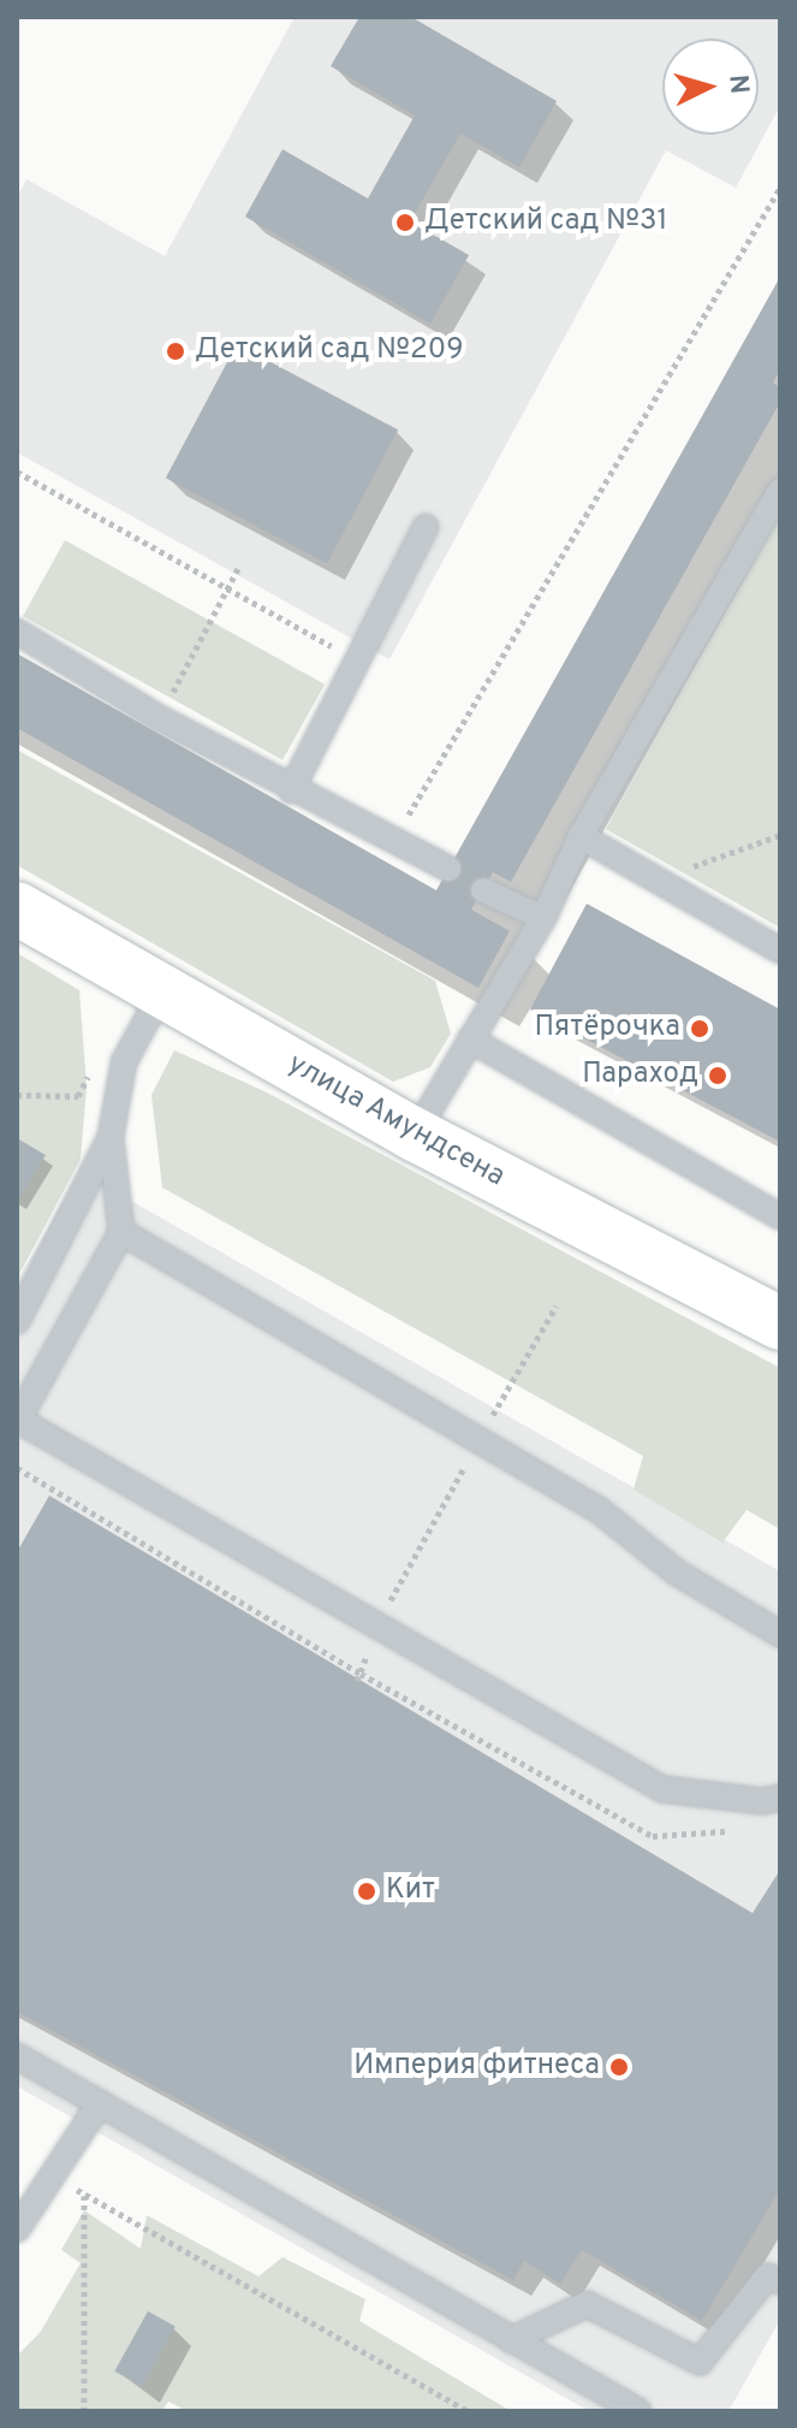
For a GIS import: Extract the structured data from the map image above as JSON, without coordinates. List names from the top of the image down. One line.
{"streets":{"main road":["улица Амундсена"]},"places":["Детский сад №31","Детский сад №209","Пятёрочка","Параход","Кит","Империя фитнеса"],"north":"right"}
